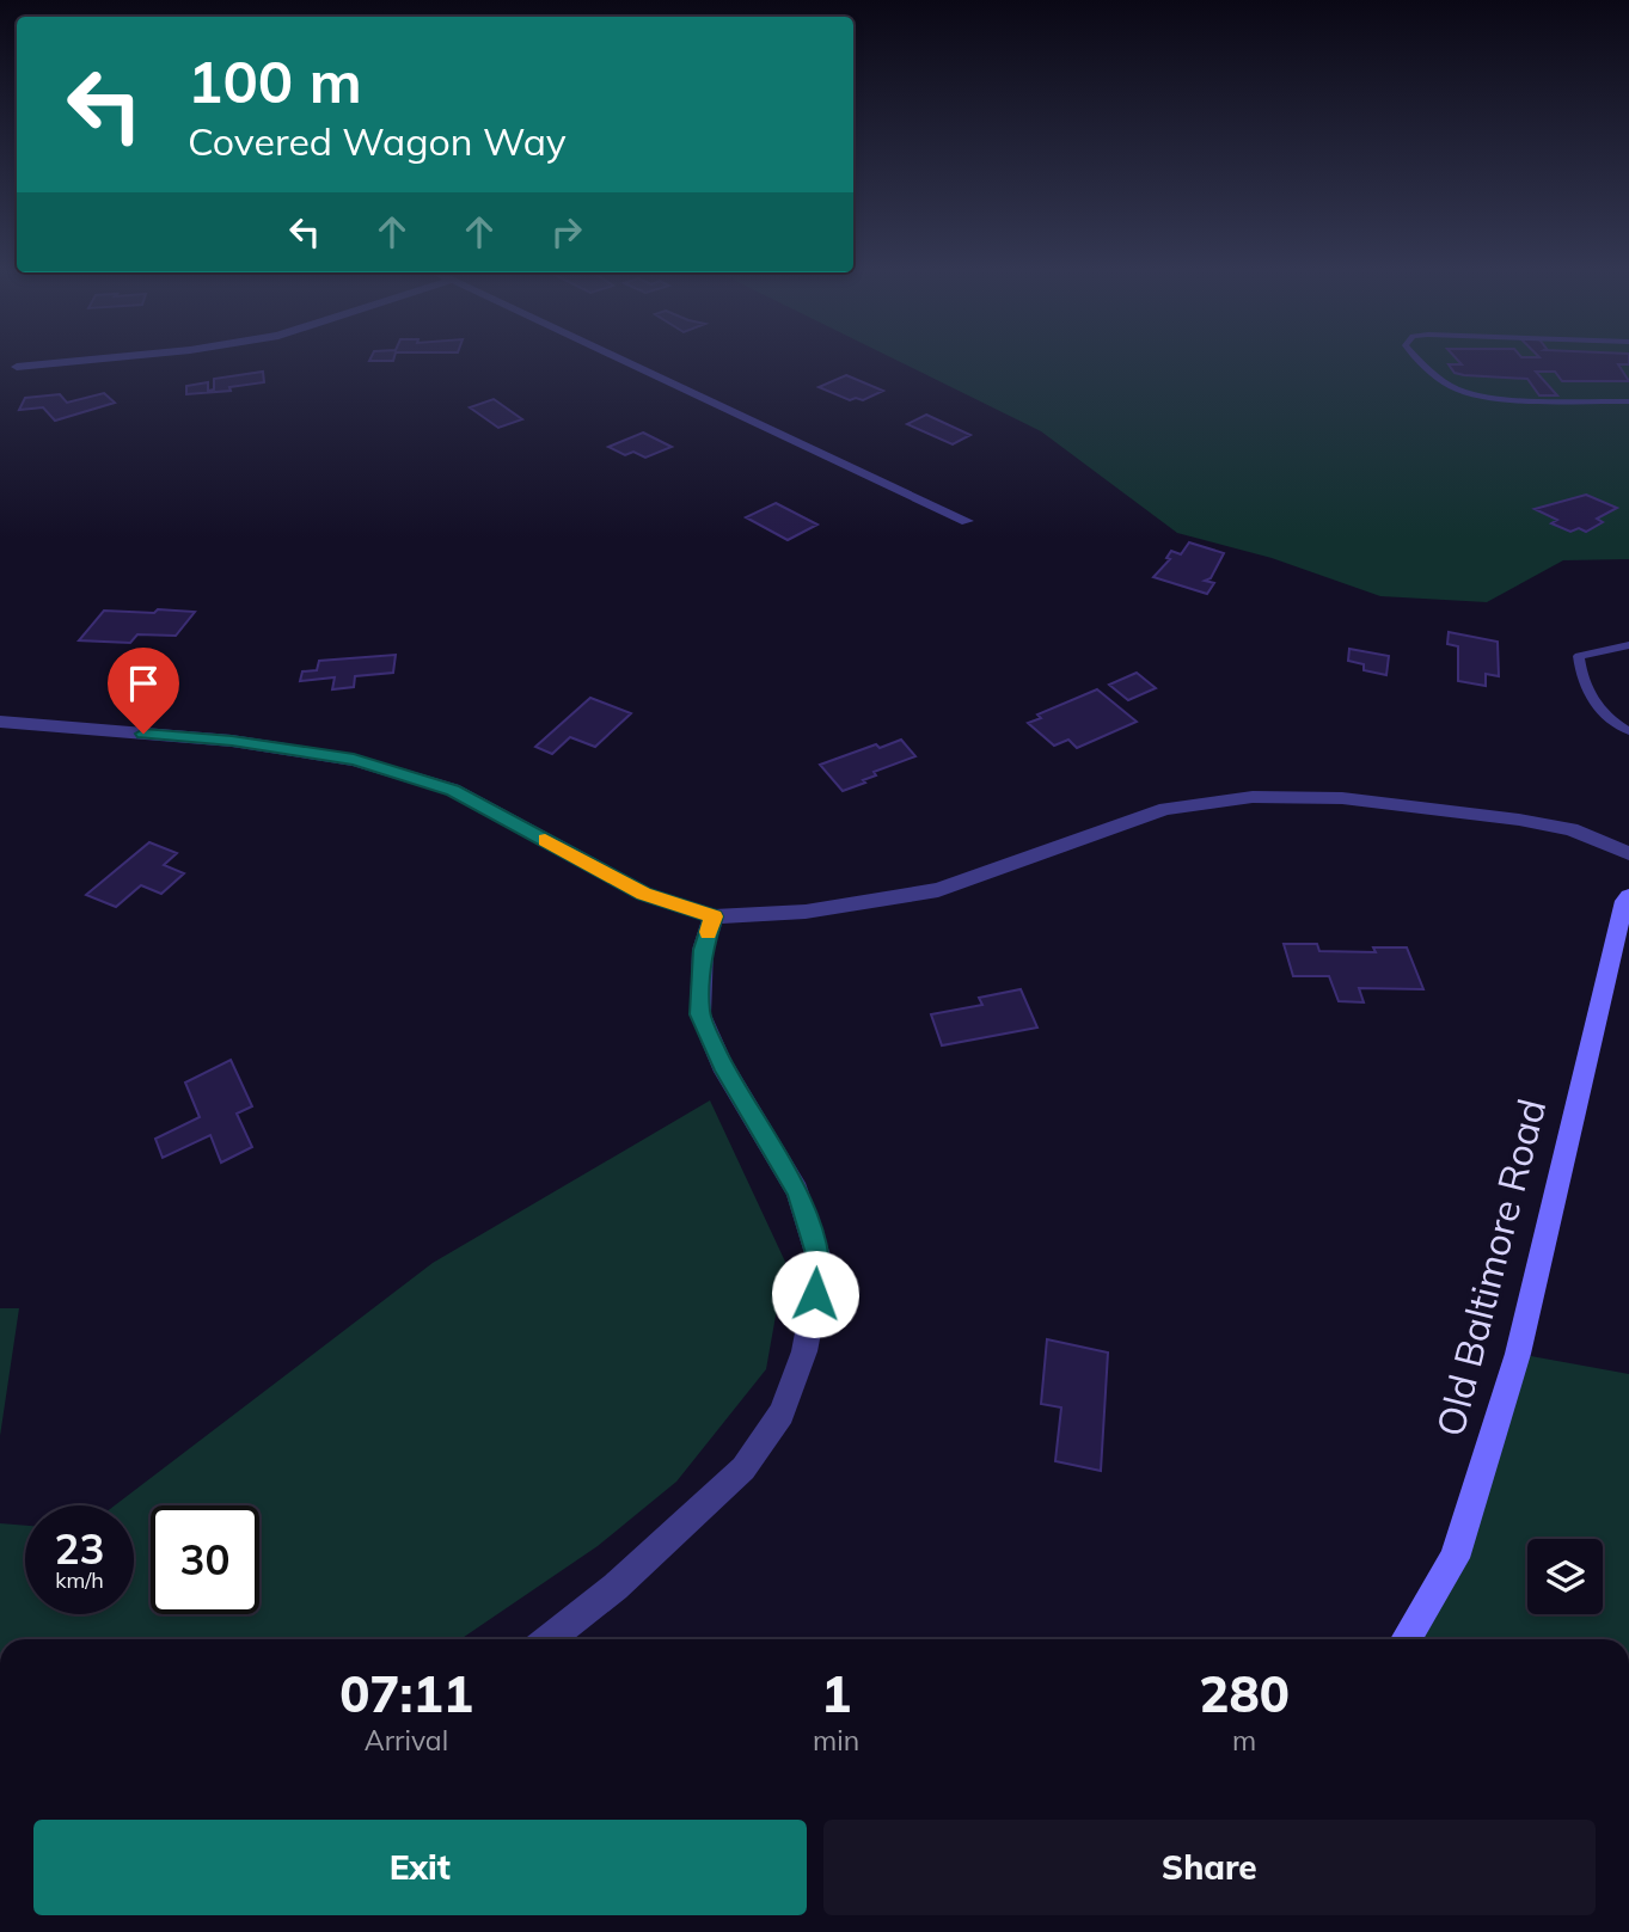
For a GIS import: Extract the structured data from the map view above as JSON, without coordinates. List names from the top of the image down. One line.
{"streets":{"street":["Old Baltimore Road"]},"page":{"turn":["100 m","Covered Wagon Way"],"speed":"23 km/h","limit":"30","eta":["07:11","Arrival","1","min","280","m"],"buttons":["Exit","Share"]}}
